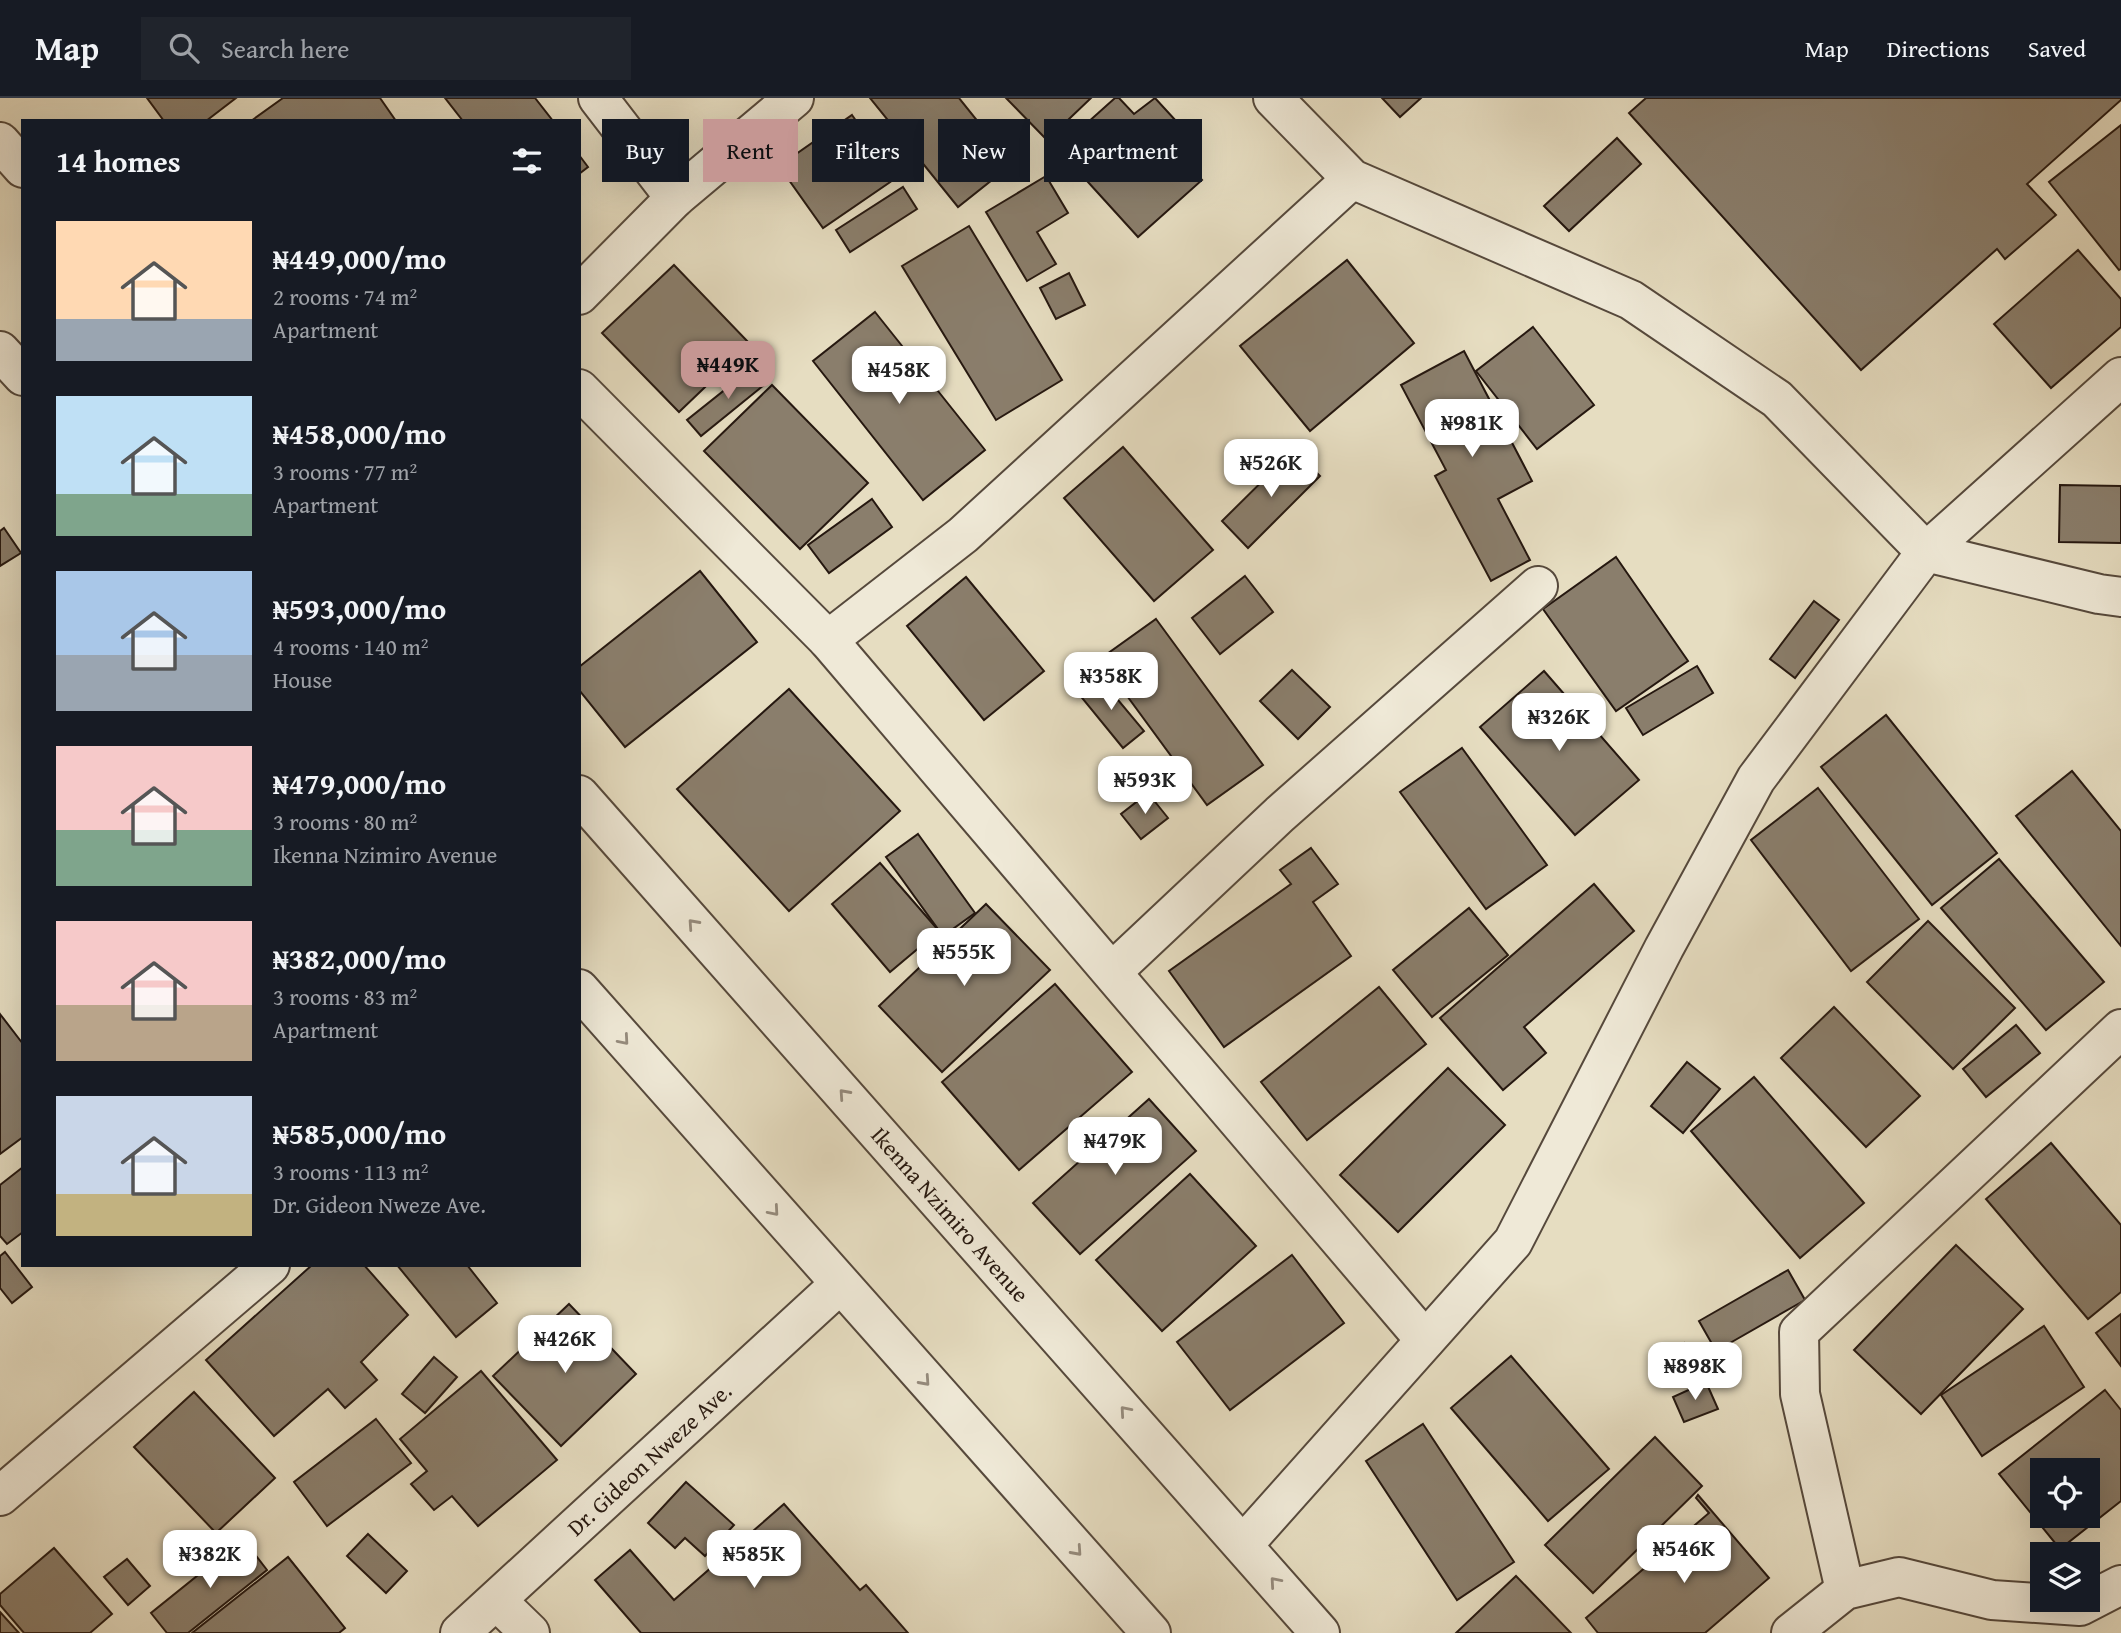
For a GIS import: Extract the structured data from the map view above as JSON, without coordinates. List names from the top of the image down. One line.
{"streets":{"street":["Ikenna Nzimiro Avenue","Dr. Gideon Nweze Ave."]},"page":{"header":"Map","search":"Search here","nav":["Map","Directions","Saved"],"chip":["Buy","Rent","Filters","New","Apartment"],"heading":"14 homes","list":[{"name":"₦449,000/mo","note":"2 rooms · 74 m² · Apartment"},{"name":"₦458,000/mo","note":"3 rooms · 77 m² · Apartment"},{"name":"₦593,000/mo","note":"4 rooms · 140 m² · House"},{"name":"₦479,000/mo","note":"3 rooms · 80 m² · Ikenna Nzimiro Avenue"},{"name":"₦382,000/mo","note":"3 rooms · 83 m² · Apartment"},{"name":"₦585,000/mo","note":"3 rooms · 113 m² · Dr. Gideon Nweze Ave."}],"price":["₦449K","₦458K","₦981K","₦526K","₦358K","₦326K","₦593K","₦555K","₦479K","₦426K","₦898K","₦546K","₦382K","₦585K"]}}
